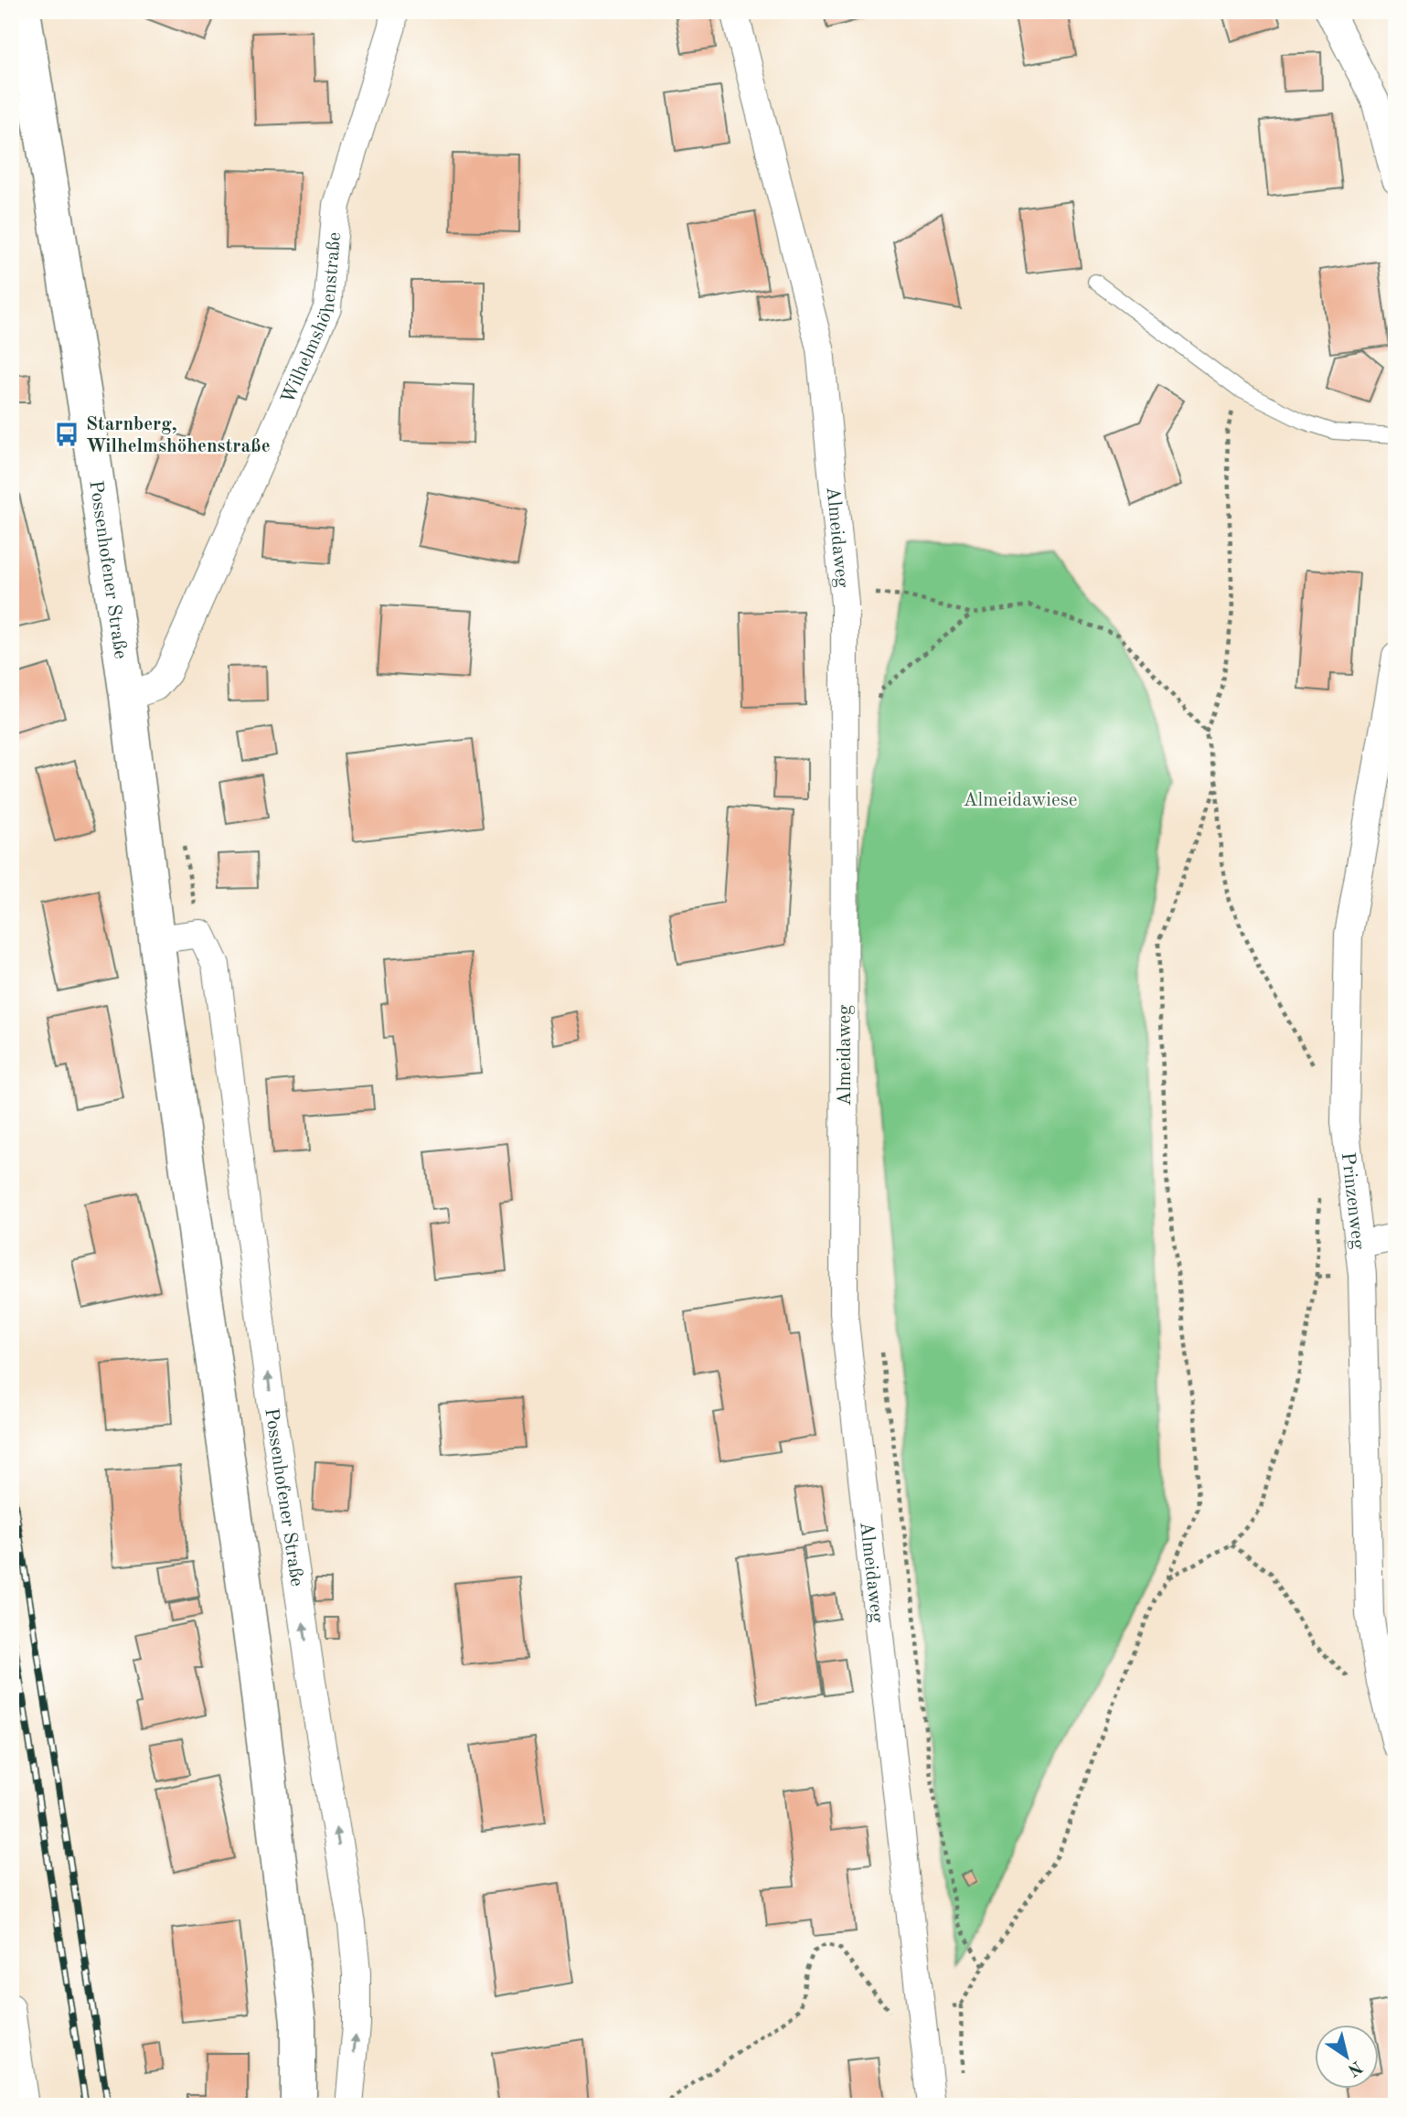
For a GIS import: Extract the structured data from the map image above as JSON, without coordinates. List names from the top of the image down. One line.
{"streets":{"main road":["Possenhofener Straße"],"street":["Wilhelmshöhenstraße","Almeidaweg","Prinzenweg"]},"crossings":[["Wilhelmshöhenstraße","Possenhofener Straße"]],"parks":["Almeidawiese"],"places":{"bus stop":["Starnberg, Wilhelmshöhenstraße"]},"north":"bottom right"}
